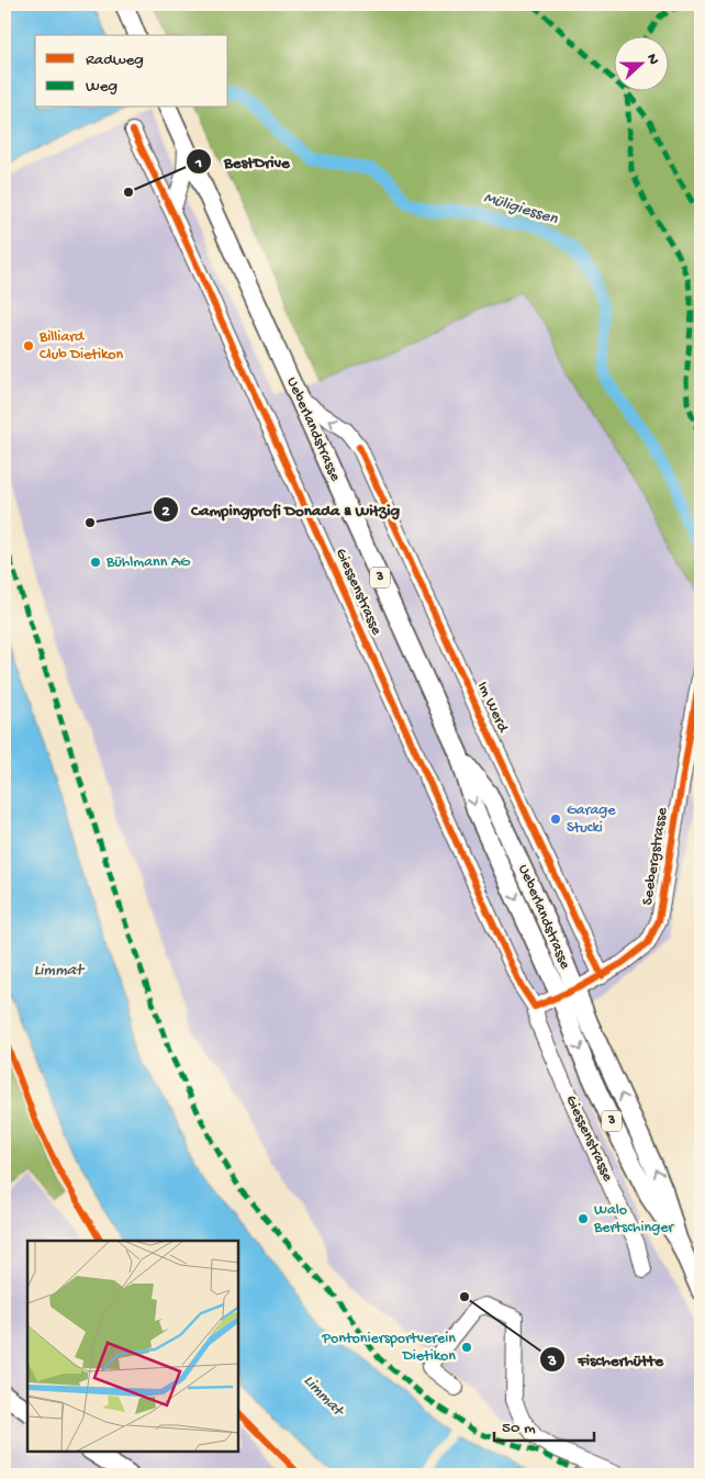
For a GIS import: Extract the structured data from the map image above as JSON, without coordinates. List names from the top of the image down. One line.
{"streets":{"main road":["Ueberlandstrasse","3"],"street":["Giessenstrasse","Im Werd","Seebergstrasse"]},"crossings":[["Ueberlandstrasse","Im Werd"],["Ueberlandstrasse","Seebergstrasse"],["Im Werd","Seebergstrasse"]],"one_way":["Im Werd"],"water":["Müligiessen","Limmat"],"places":["BestDrive","Billiard Club Dietikon","Campingprofi Donada & Witzig","Bühlmann AG","Garage Stucki","Walo Bertschinger","Fischerhütte","Pontoniersportverein Dietikon"],"legend":["Radweg","Weg"],"scale_bar":"50 m","north":"right"}
